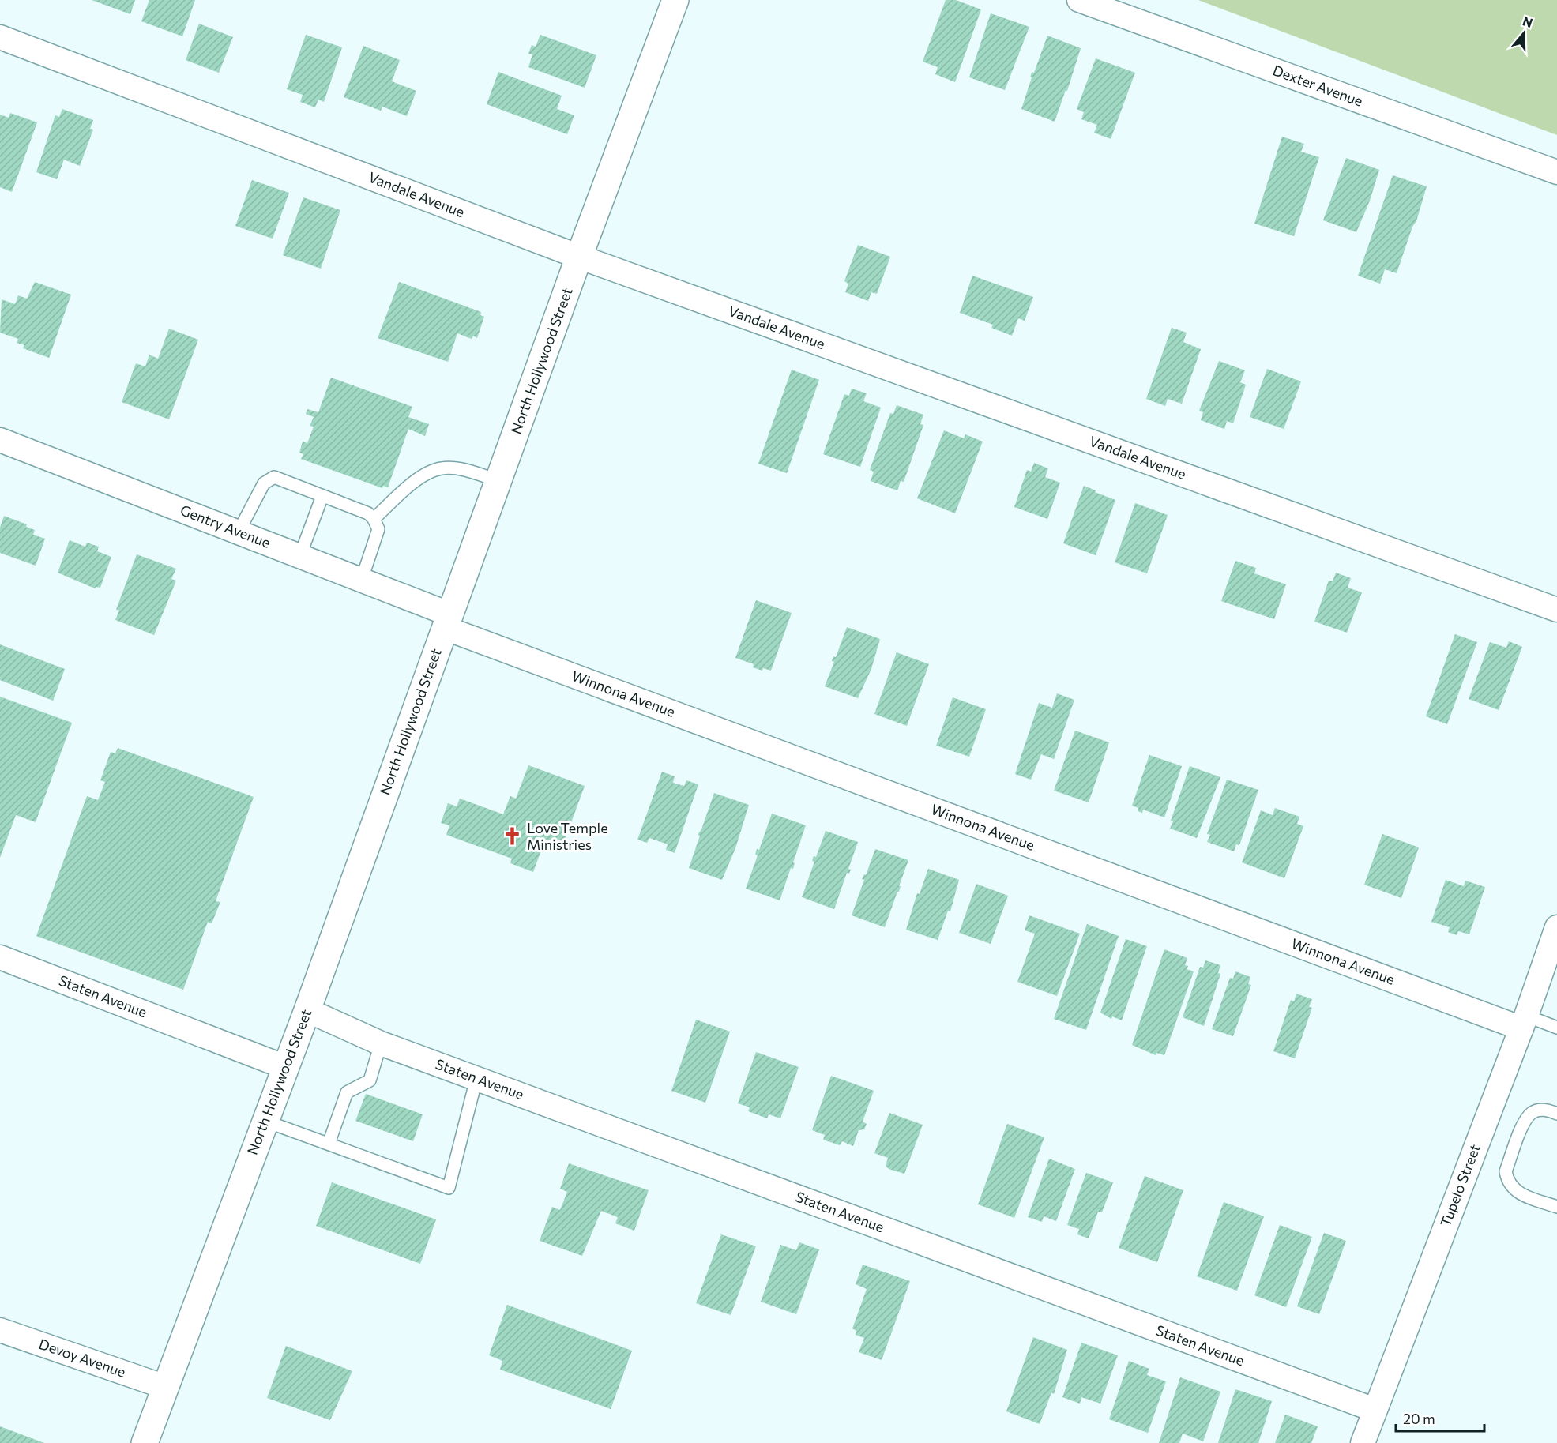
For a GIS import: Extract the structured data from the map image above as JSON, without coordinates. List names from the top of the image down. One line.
{"streets":{"main road":["North Hollywood Street"],"street":["Dexter Avenue","Vandale Avenue","Gentry Avenue","Winnona Avenue","Staten Avenue","Tupelo Street","Devoy Avenue"]},"crossings":[["Vandale Avenue","North Hollywood Street"],["North Hollywood Street","Gentry Avenue"],["North Hollywood Street","Winnona Avenue"],["North Hollywood Street","Staten Avenue"],["North Hollywood Street","Devoy Avenue"],["Gentry Avenue","Winnona Avenue"],["Winnona Avenue","Tupelo Street"],["Staten Avenue","Tupelo Street"]],"places":{"church":["Love Temple Ministries"]},"scale_bar":"20 m","north":"top"}
